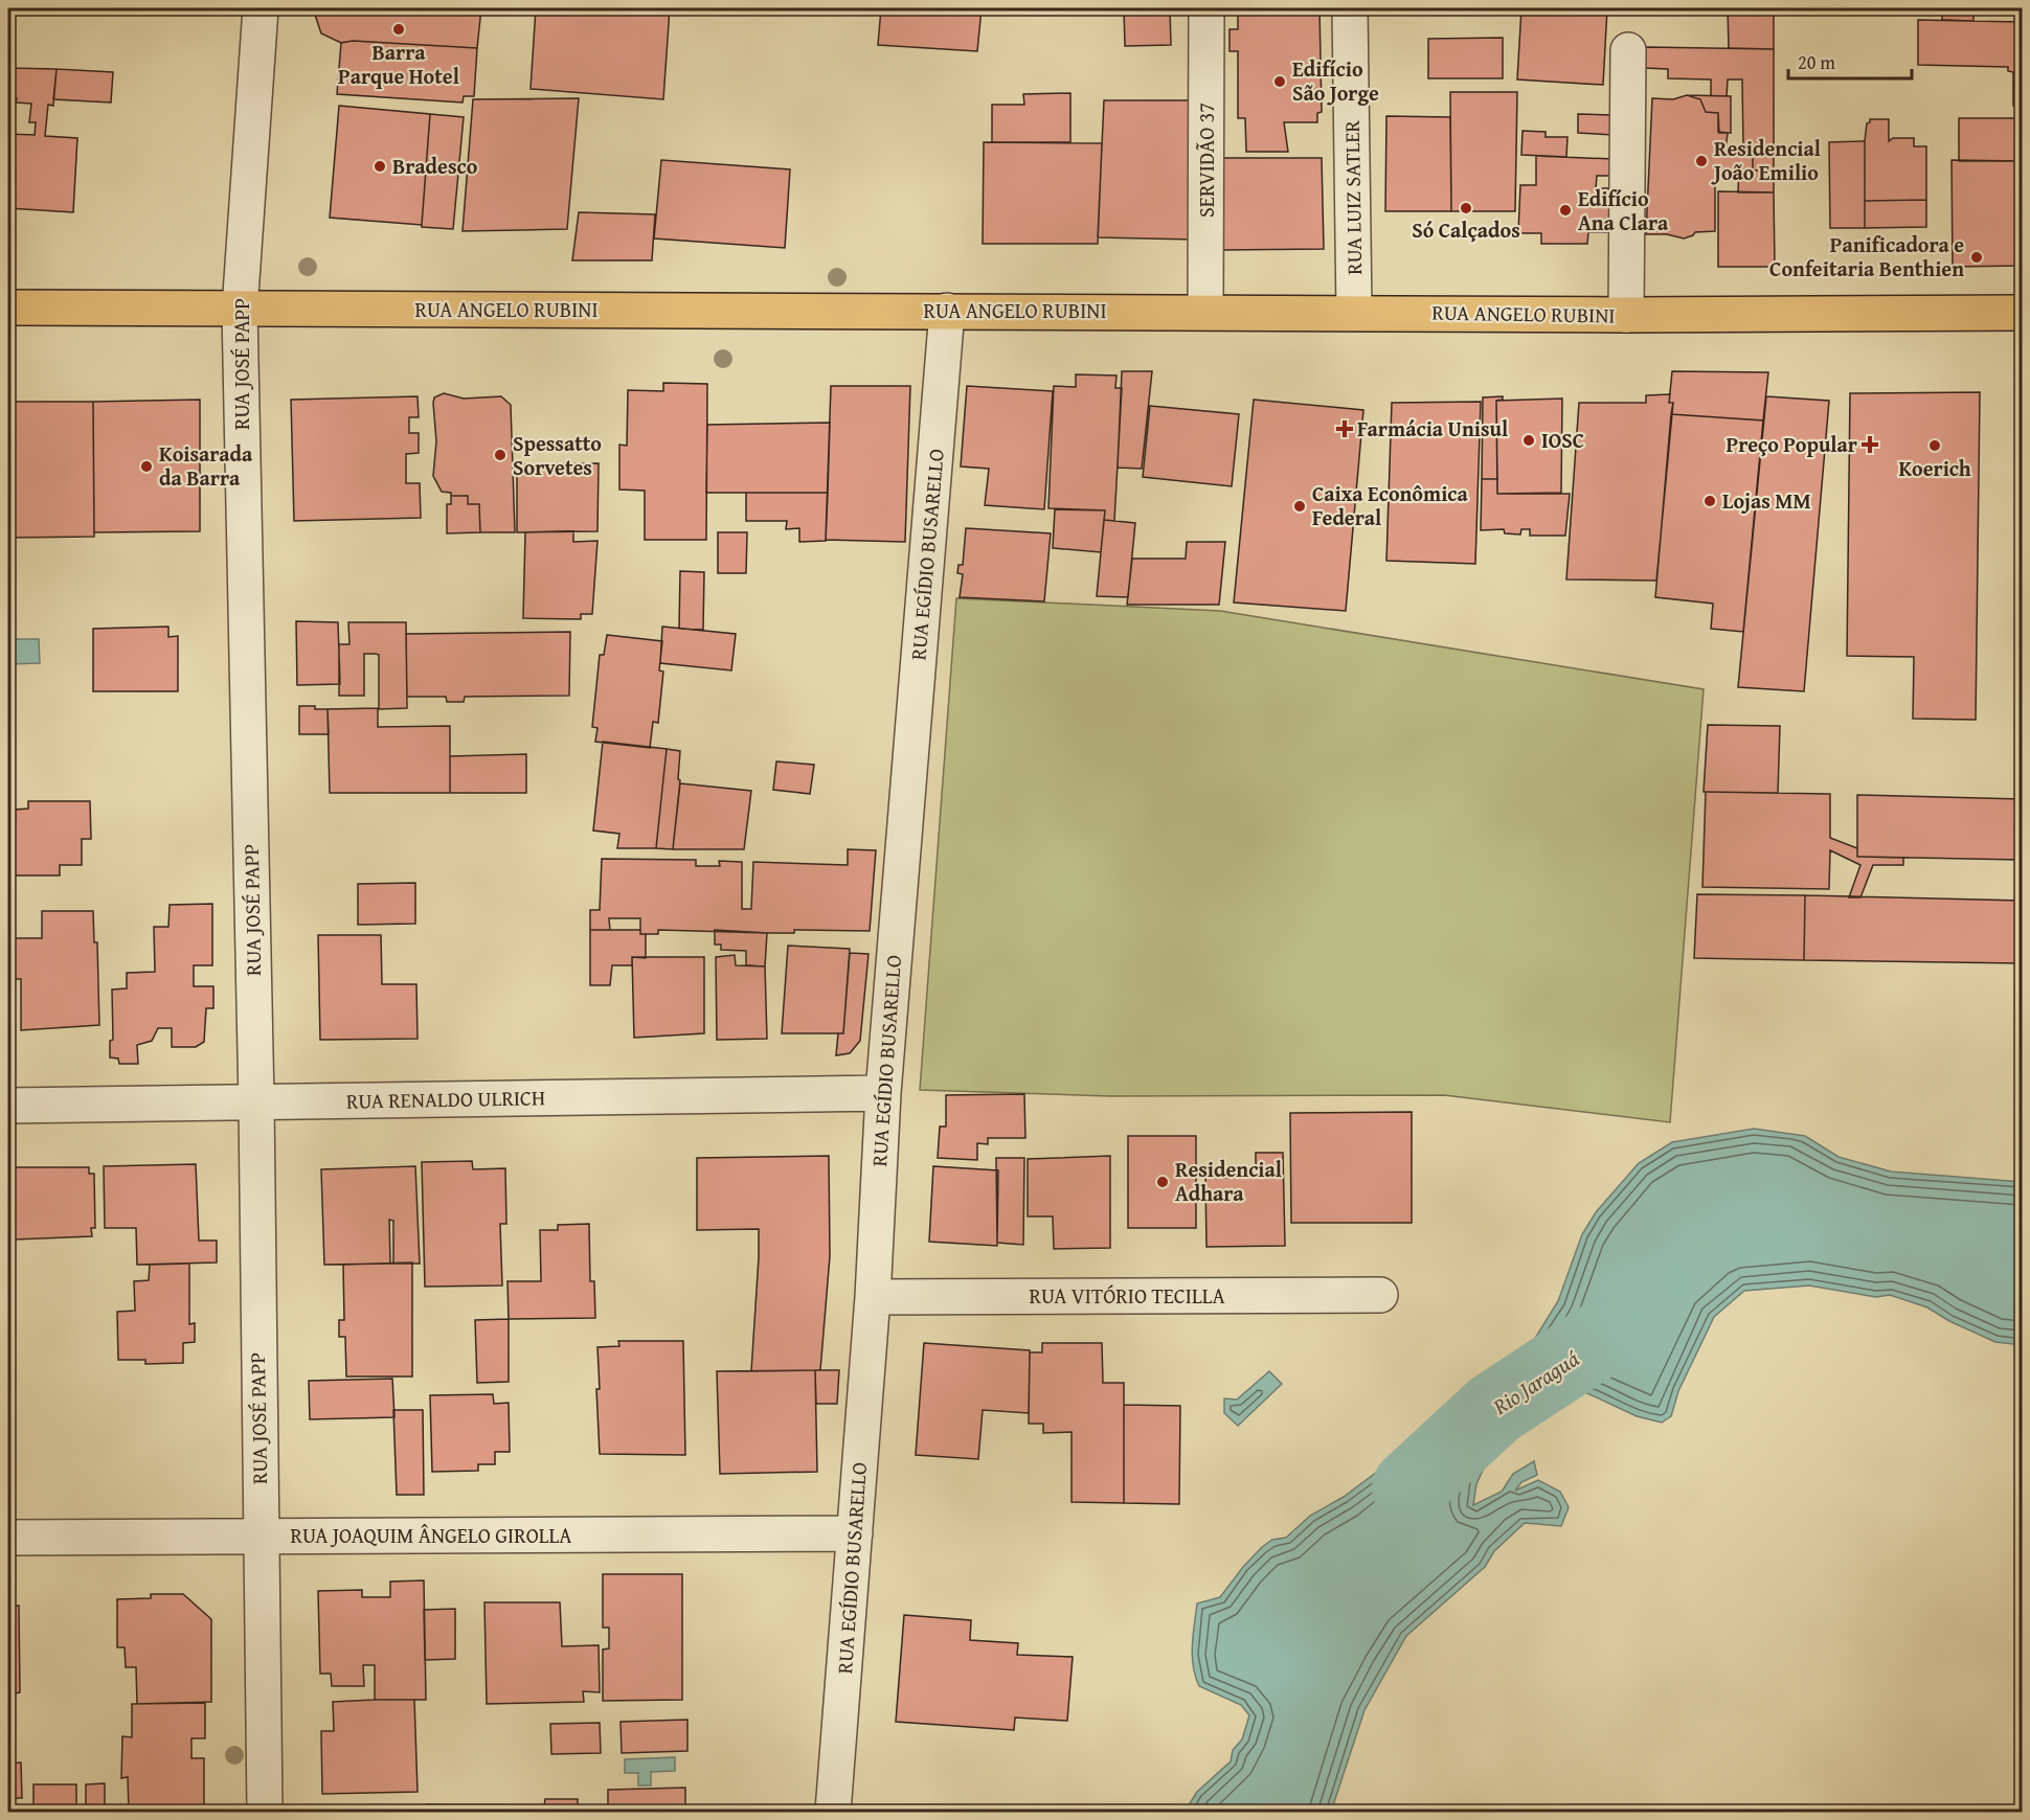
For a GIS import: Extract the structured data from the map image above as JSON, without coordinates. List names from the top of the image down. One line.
{"streets":{"main road":["RUA ANGELO RUBINI"],"street":["SERVIDÃO 37","RUA LUIZ SATLER","RUA JOSÉ PAPP","RUA EGÍDIO BUSARELLO","RUA RENALDO ULRICH","RUA VITÓRIO TECILLA","RUA JOAQUIM ÂNGELO GIROLLA"]},"crossings":[["SERVIDÃO 37","RUA ANGELO RUBINI"],["RUA LUIZ SATLER","RUA ANGELO RUBINI"],["RUA ANGELO RUBINI","RUA JOSÉ PAPP"],["RUA ANGELO RUBINI","RUA EGÍDIO BUSARELLO"],["RUA JOSÉ PAPP","RUA RENALDO ULRICH"],["RUA JOSÉ PAPP","RUA JOAQUIM ÂNGELO GIROLLA"],["RUA EGÍDIO BUSARELLO","RUA RENALDO ULRICH"],["RUA EGÍDIO BUSARELLO","RUA VITÓRIO TECILLA"],["RUA EGÍDIO BUSARELLO","RUA JOAQUIM ÂNGELO GIROLLA"]],"water":["Rio Jaraguá"],"places":{"other":["Barra Parque Hotel","Edifício São Jorge","Residencial João Emilio","Bradesco","Só Calçados","Edifício Ana Clara","Panificadora e Confeitaria Benthien","IOSC","Koerich","Spessatto Sorvetes","Koisarada da Barra","Lojas MM","Caixa Econômica Federal","Residencial Adhara"],"health":["Farmácia Unisul","Preço Popular"]},"scale_bar":"20 m"}
